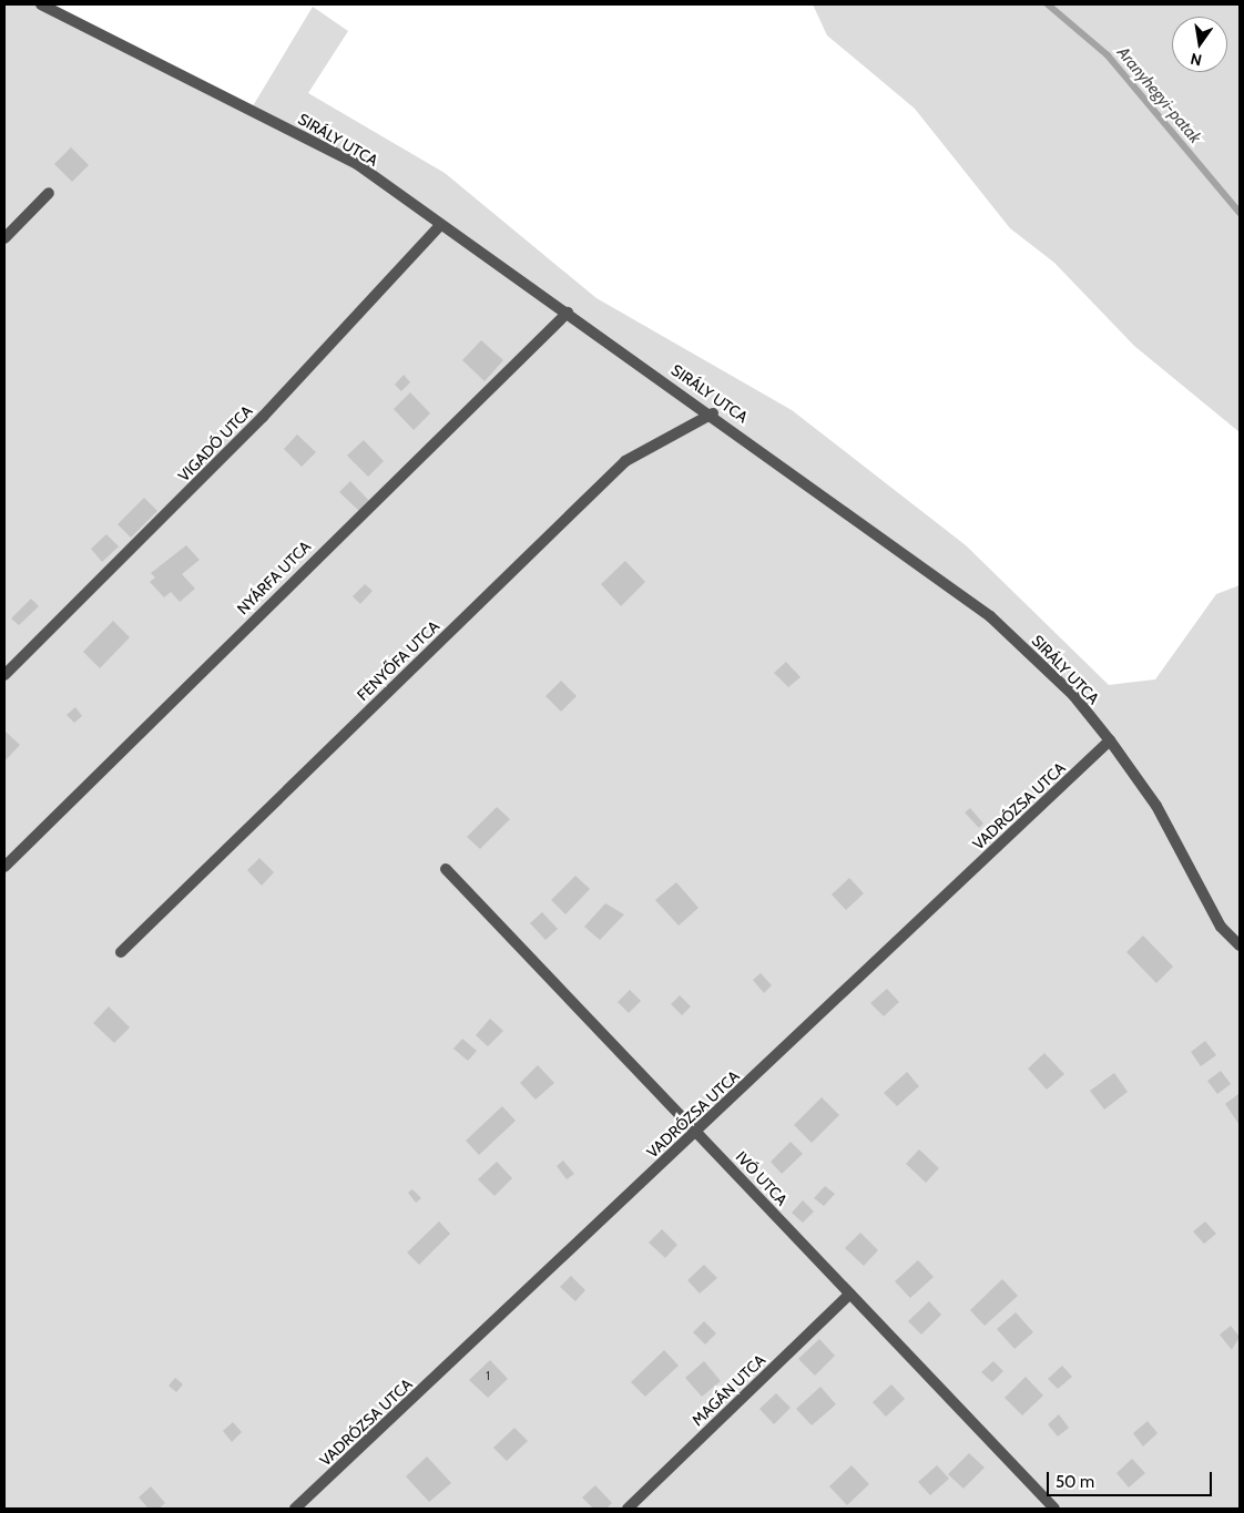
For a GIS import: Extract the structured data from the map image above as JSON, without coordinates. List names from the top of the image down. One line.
{"streets":{"street":["SIRÁLY UTCA","VIGADÓ UTCA","NYÁRFA UTCA","FENYŐFA UTCA","VADRÓZSA UTCA","IVÓ UTCA","MAGÁN UTCA"]},"crossings":[["SIRÁLY UTCA","VIGADÓ UTCA"],["SIRÁLY UTCA","NYÁRFA UTCA"],["SIRÁLY UTCA","FENYŐFA UTCA"],["SIRÁLY UTCA","VADRÓZSA UTCA"],["VADRÓZSA UTCA","IVÓ UTCA"],["IVÓ UTCA","MAGÁN UTCA"]],"water":["Aranyhegyi-patak"],"house_numbers":["1"],"scale_bar":"50 m","north":"bottom"}
